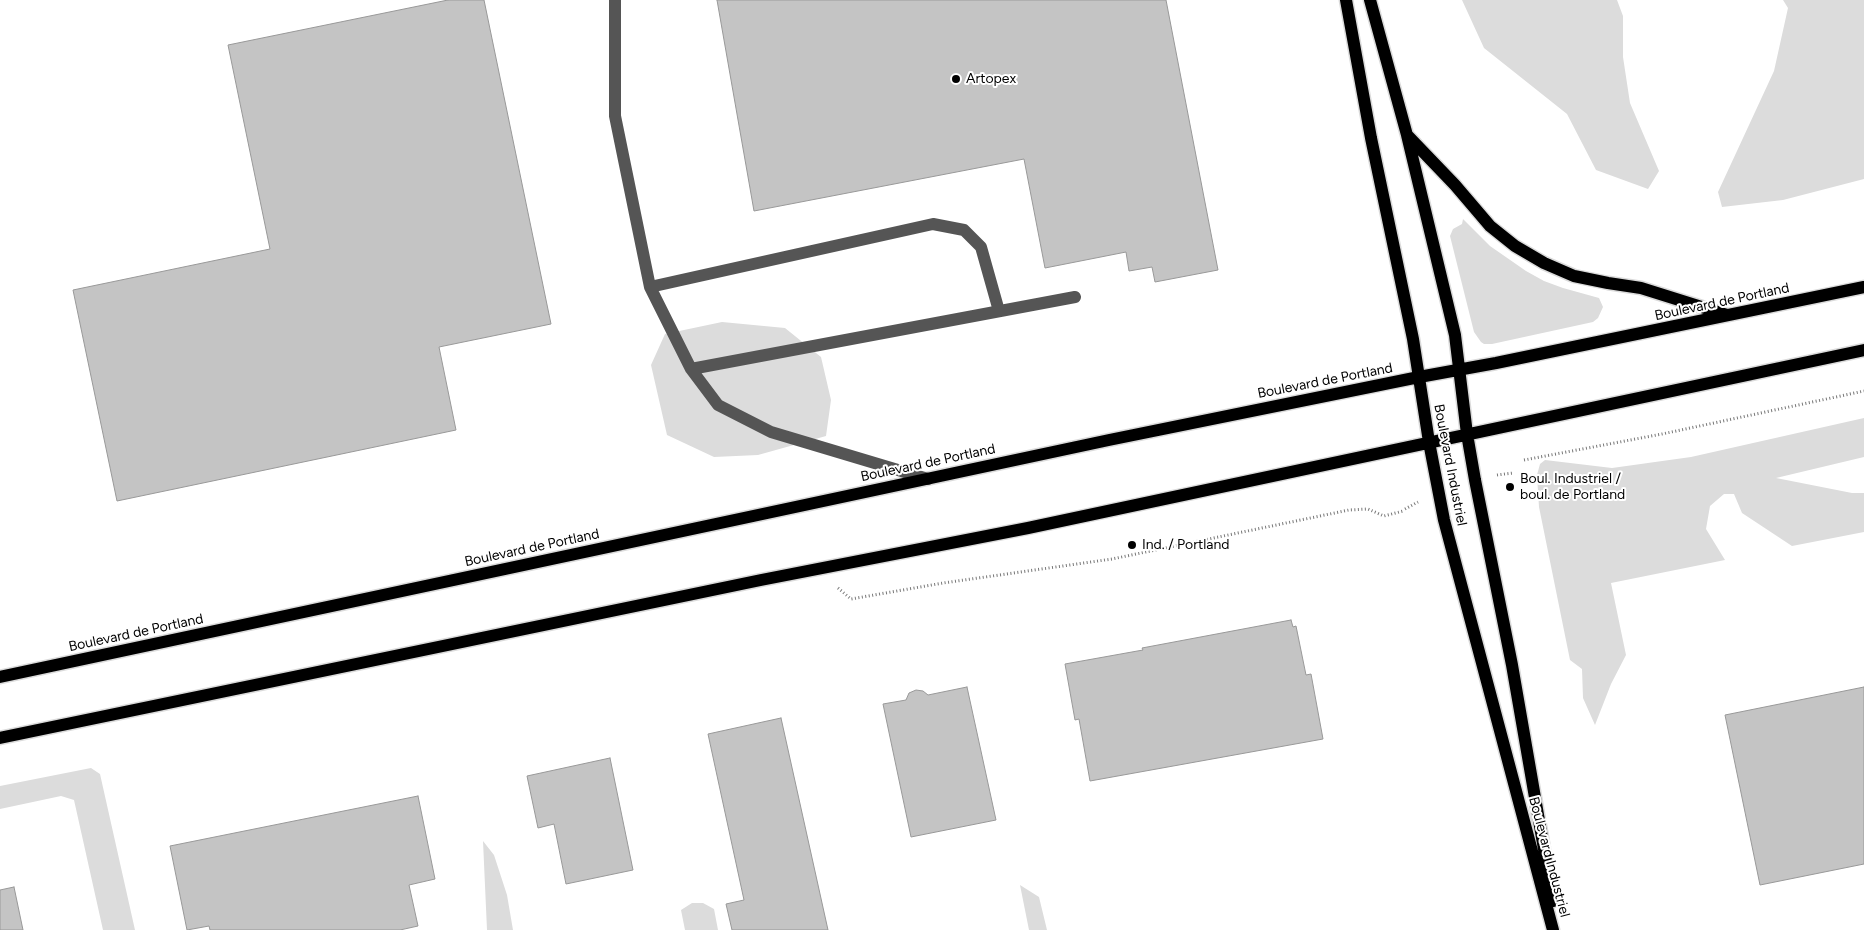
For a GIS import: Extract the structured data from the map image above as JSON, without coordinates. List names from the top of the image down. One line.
{"streets":{"main road":["Boulevard de Portland","Boulevard Industriel"]},"crossings":[["Boulevard de Portland","Boulevard Industriel"]],"places":["Artopex","Boul. Industriel / boul. de Portland","Ind. / Portland"]}
